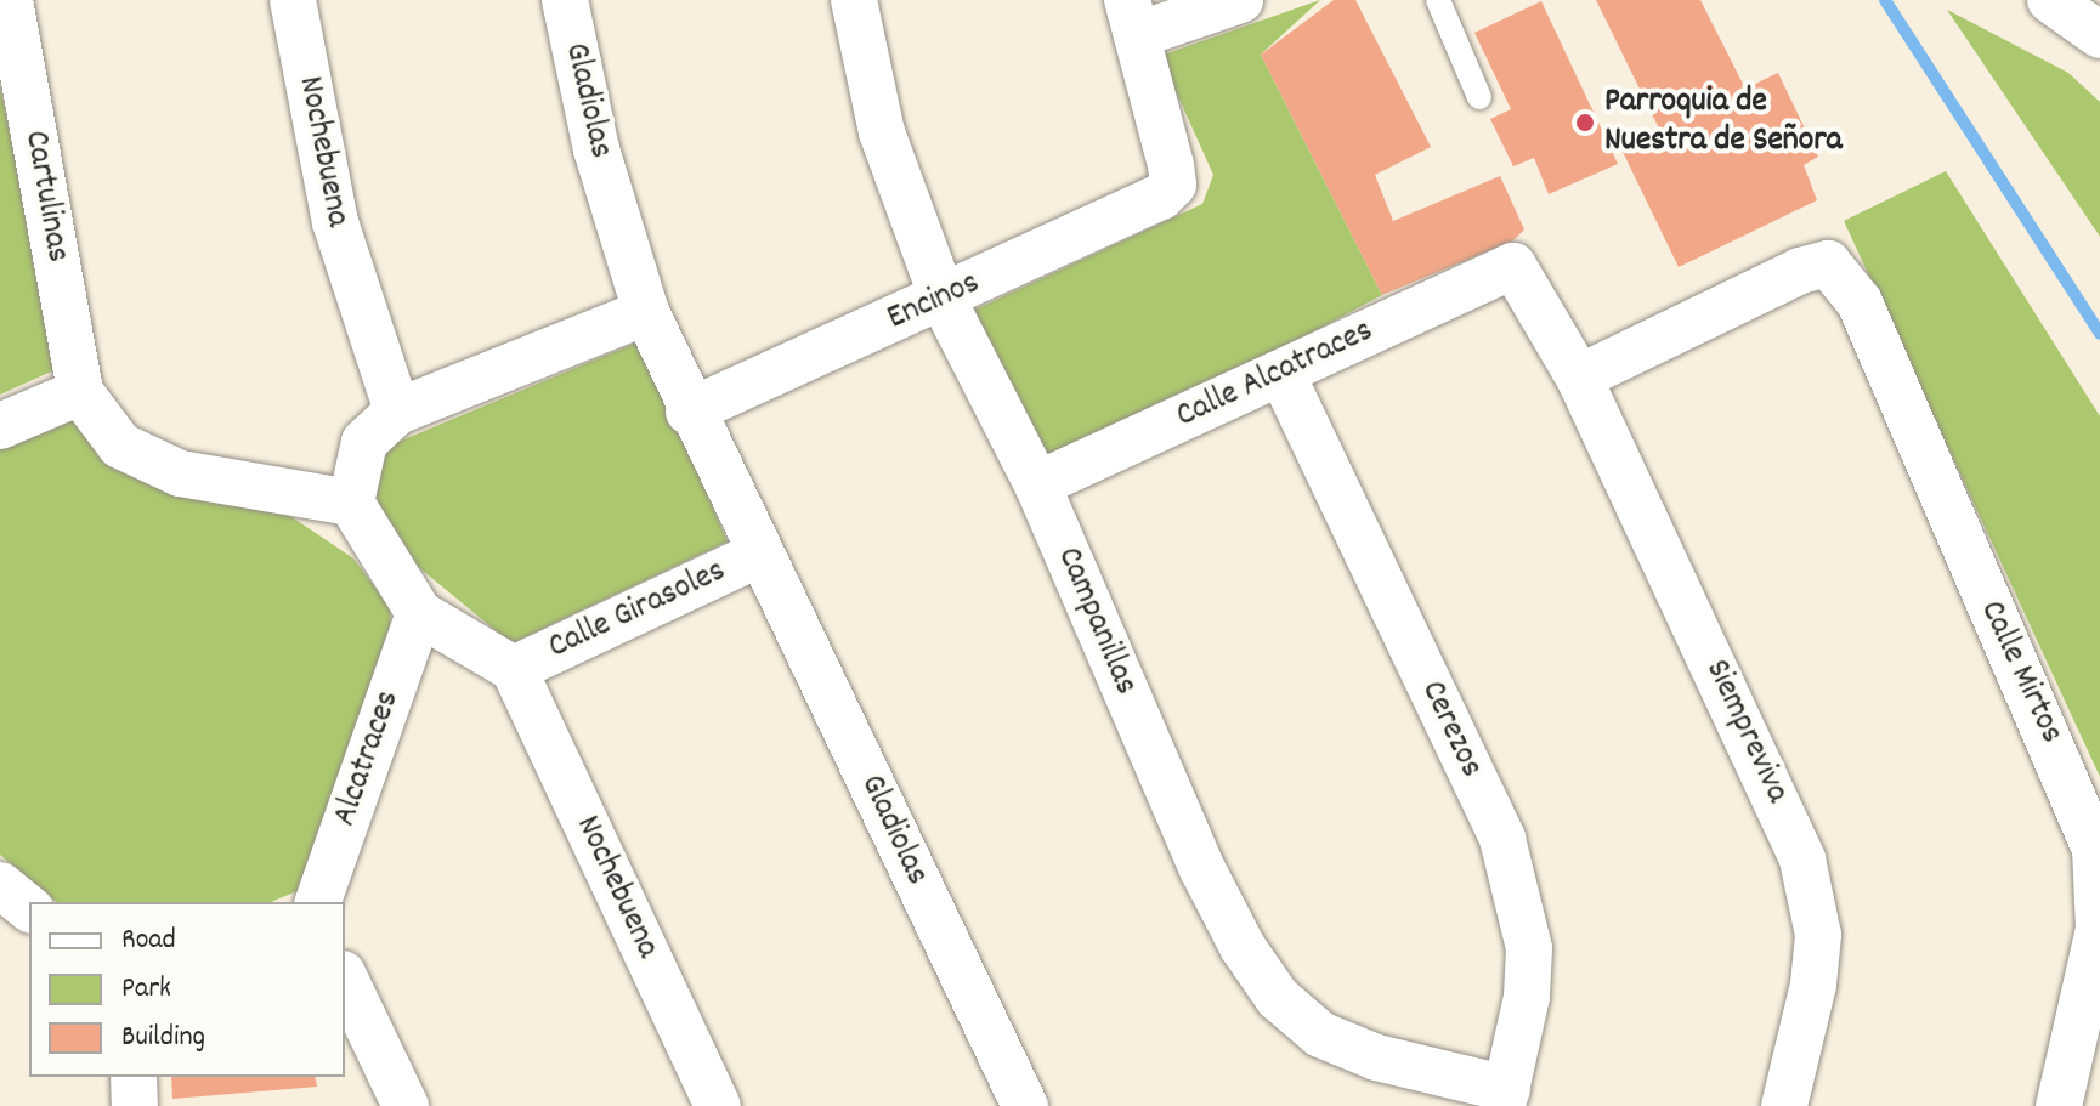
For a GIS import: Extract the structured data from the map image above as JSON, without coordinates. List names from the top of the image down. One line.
{"streets":{"street":["Gladiolas","Nochebuena","Cartulinas","Encinos","Calle Alcatraces","Calle Girasoles","Campanillas","Calle Mirtos","Cerezos","Siempreviva","Alcatraces"]},"crossings":[["Gladiolas","Encinos"],["Gladiolas","Calle Girasoles"],["Nochebuena","Calle Girasoles"],["Encinos","Campanillas"],["Calle Alcatraces","Campanillas"],["Calle Alcatraces","Cerezos"],["Calle Alcatraces","Siempreviva"],["Campanillas","Cerezos"],["Calle Mirtos","Siempreviva"]],"places":["Parroquia de Nuestra de Señora"],"legend":["Road","Park","Building"]}
